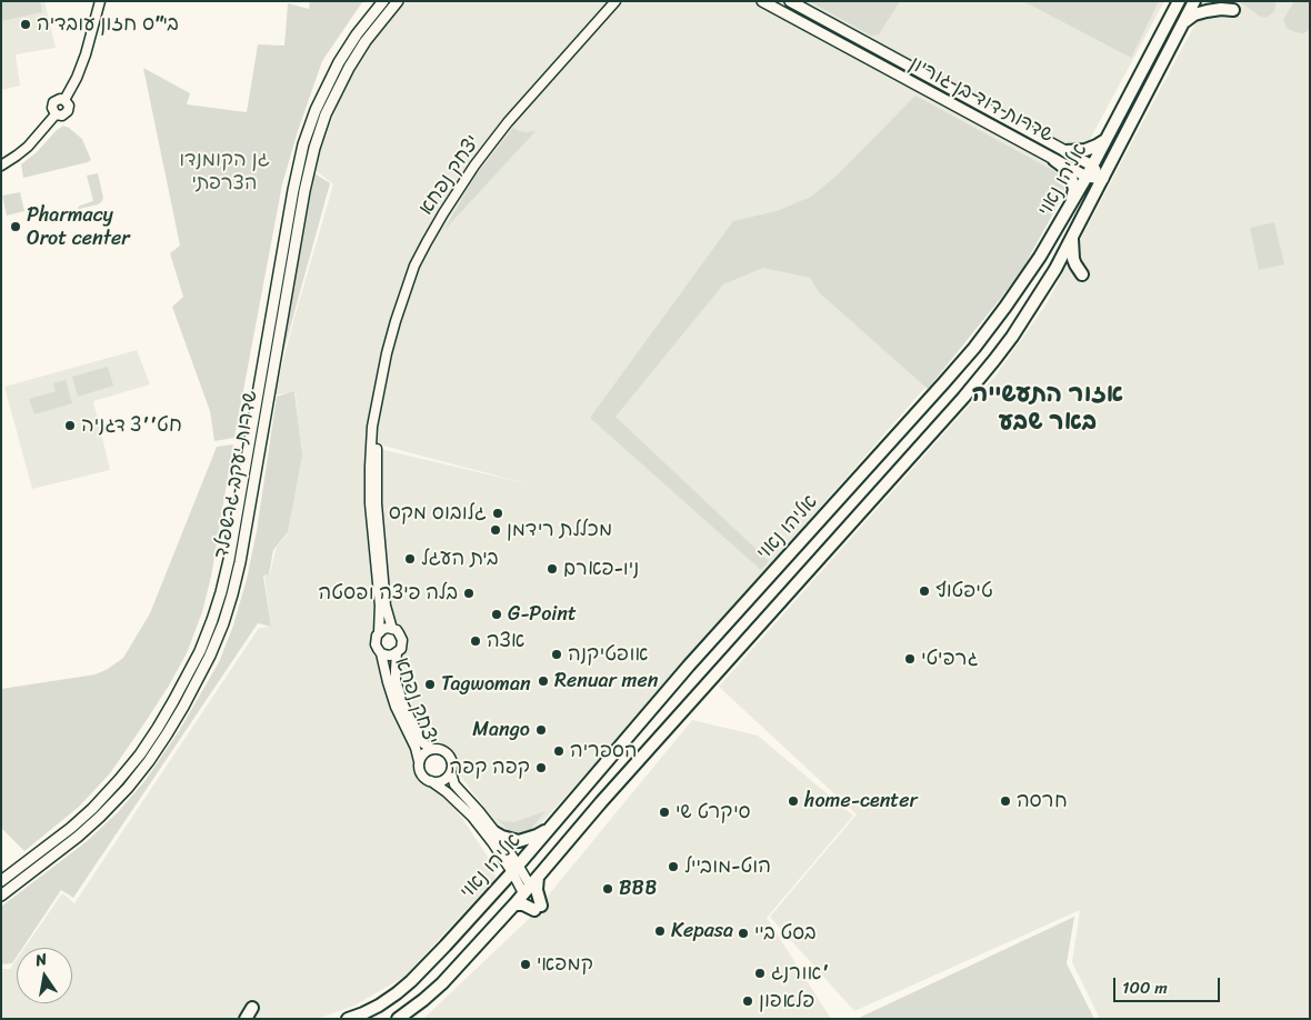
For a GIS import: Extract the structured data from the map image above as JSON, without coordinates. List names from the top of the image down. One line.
{"streets":{"highway":["אליהו נאוי"],"main road":["שדרות דוד בן גוריון","שדרות יעקב גרשפלד"],"street":["יצחק נפחא"]},"crossings":[["שדרות דוד בן גוריון","אליהו נאוי"]],"districts":["אזור התעשייה באר שבע"],"parks":["גן הקומנדו הצרפתי"],"places":["בי\"ס חזון עובדיה","Pharmacy Orot center","חט''צ דגניה","גלובוס מקס","מכללת רידמן","בית העגל","ניו-פארם","טיפטוף","בלה פיצה ופסטה","G-Point","אצה","אופטיקנה","גרפיטי","Renuar men","Tagwoman","Mango","הספריה","קפה קפה","home-center","חרסה","סיקרט שי","הוט-מובייל","BBB","Kepasa","בסט ביי","קמפאי","אורנג'","פלאפון"],"scale_bar":"100 m","north":"top"}
